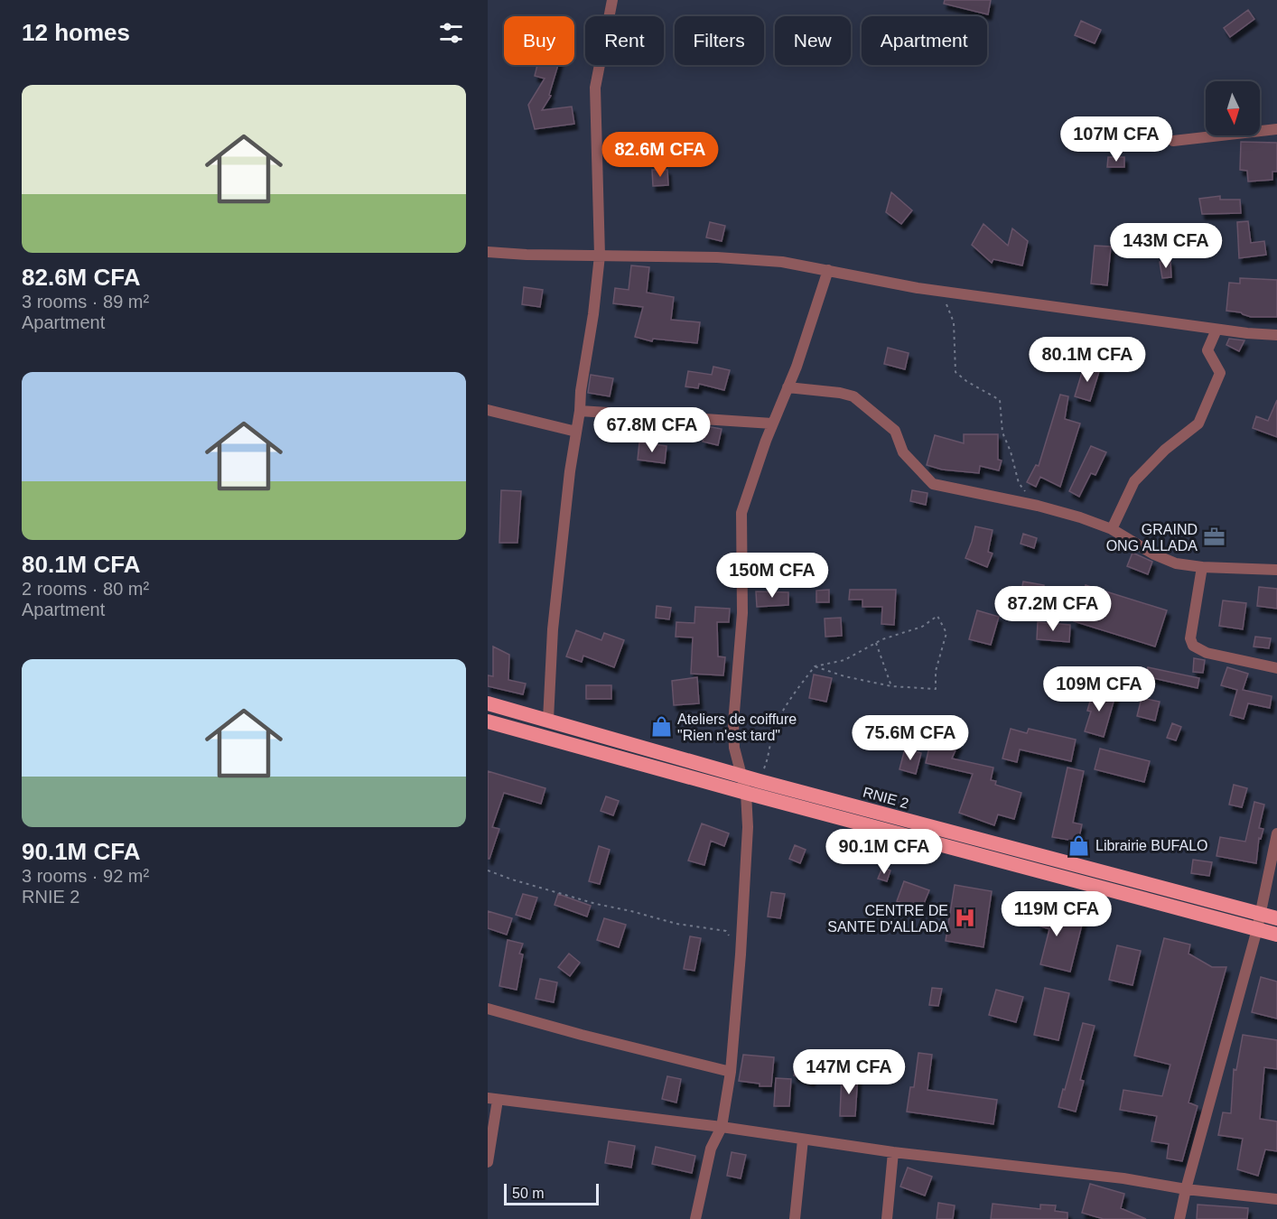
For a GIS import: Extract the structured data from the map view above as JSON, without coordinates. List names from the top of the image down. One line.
{"streets":{"highway":["RNIE 2"]},"places":{"office":["GRAIND ONG ALLADA"],"shop":["Ateliers de coiffure \"Rien n'est tard\"","Librairie BUFALO"],"hospital":["CENTRE DE SANTE D'ALLADA"]},"scale_bar":"50 m","north":"bottom","page":{"heading":"12 homes","chip":["Buy","Rent","Filters","New","Apartment"],"list":[{"name":"82.6M CFA","note":"3 rooms · 89 m² · Apartment"},{"name":"80.1M CFA","note":"2 rooms · 80 m² · Apartment"},{"name":"90.1M CFA","note":"3 rooms · 92 m² · RNIE 2"}],"price":["107M CFA","82.6M CFA","143M CFA","80.1M CFA","67.8M CFA","150M CFA","87.2M CFA","109M CFA","75.6M CFA","90.1M CFA","119M CFA","147M CFA"],"scale":"50 m"}}
